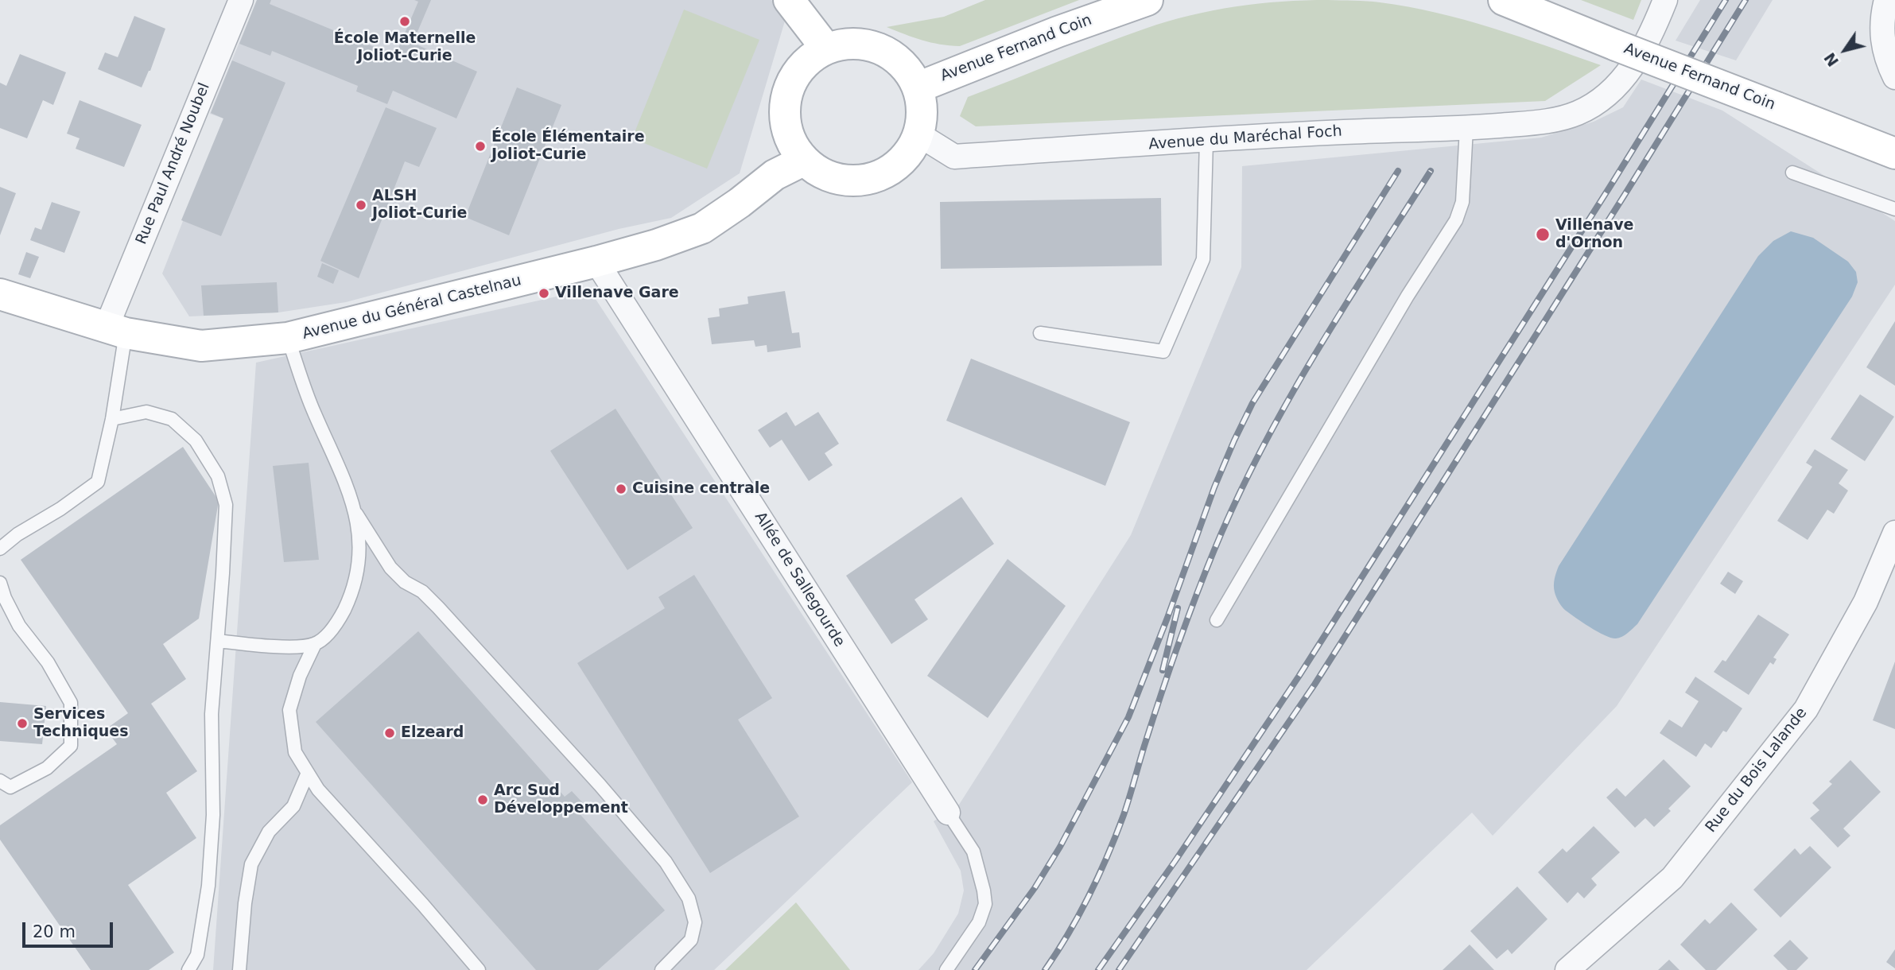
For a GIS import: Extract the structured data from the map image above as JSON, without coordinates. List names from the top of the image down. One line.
{"streets":{"main road":["Avenue Fernand Coin","Avenue du Général Castelnau"],"street":["Avenue du Maréchal Foch","Rue Paul André Noubel","Allée de Sallegourde","Rue du Bois Lalande"]},"crossings":[["Avenue Fernand Coin","Avenue du Maréchal Foch"],["Avenue Fernand Coin","Avenue du Général Castelnau"],["Avenue du Maréchal Foch","Avenue du Général Castelnau"],["Rue Paul André Noubel","Avenue du Général Castelnau"],["Avenue du Général Castelnau","Allée de Sallegourde"]],"places":["École Maternelle Joliot-Curie","École Élémentaire Joliot-Curie","ALSH Joliot-Curie","Villenave d'Ornon","Villenave Gare","Cuisine centrale","Services Techniques","Elzeard","Arc Sud Développement"],"scale_bar":"20 m","north":"bottom left"}
